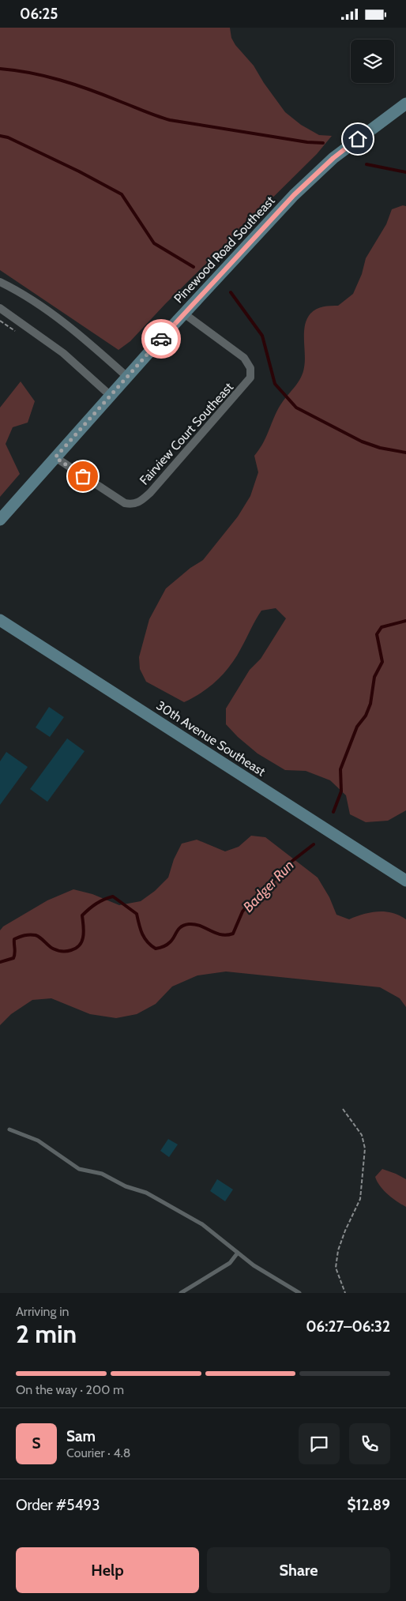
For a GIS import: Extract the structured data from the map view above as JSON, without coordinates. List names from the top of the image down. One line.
{"streets":{"street":["Pinewood Road Southeast","Fairview Court Southeast","30th Avenue Southeast"]},"crossings":[["Pinewood Road Southeast","Fairview Court Southeast"]],"water":["Badger Run"],"page":{"status":"06:25","heading":["2 min","Arriving in","06:27–06:32"],"panel":["Sam","Courier · 4.8","Order #5493","$12.89"],"bar":"On the way · 200 m","round":"S","buttons":["Help","Share"]}}
